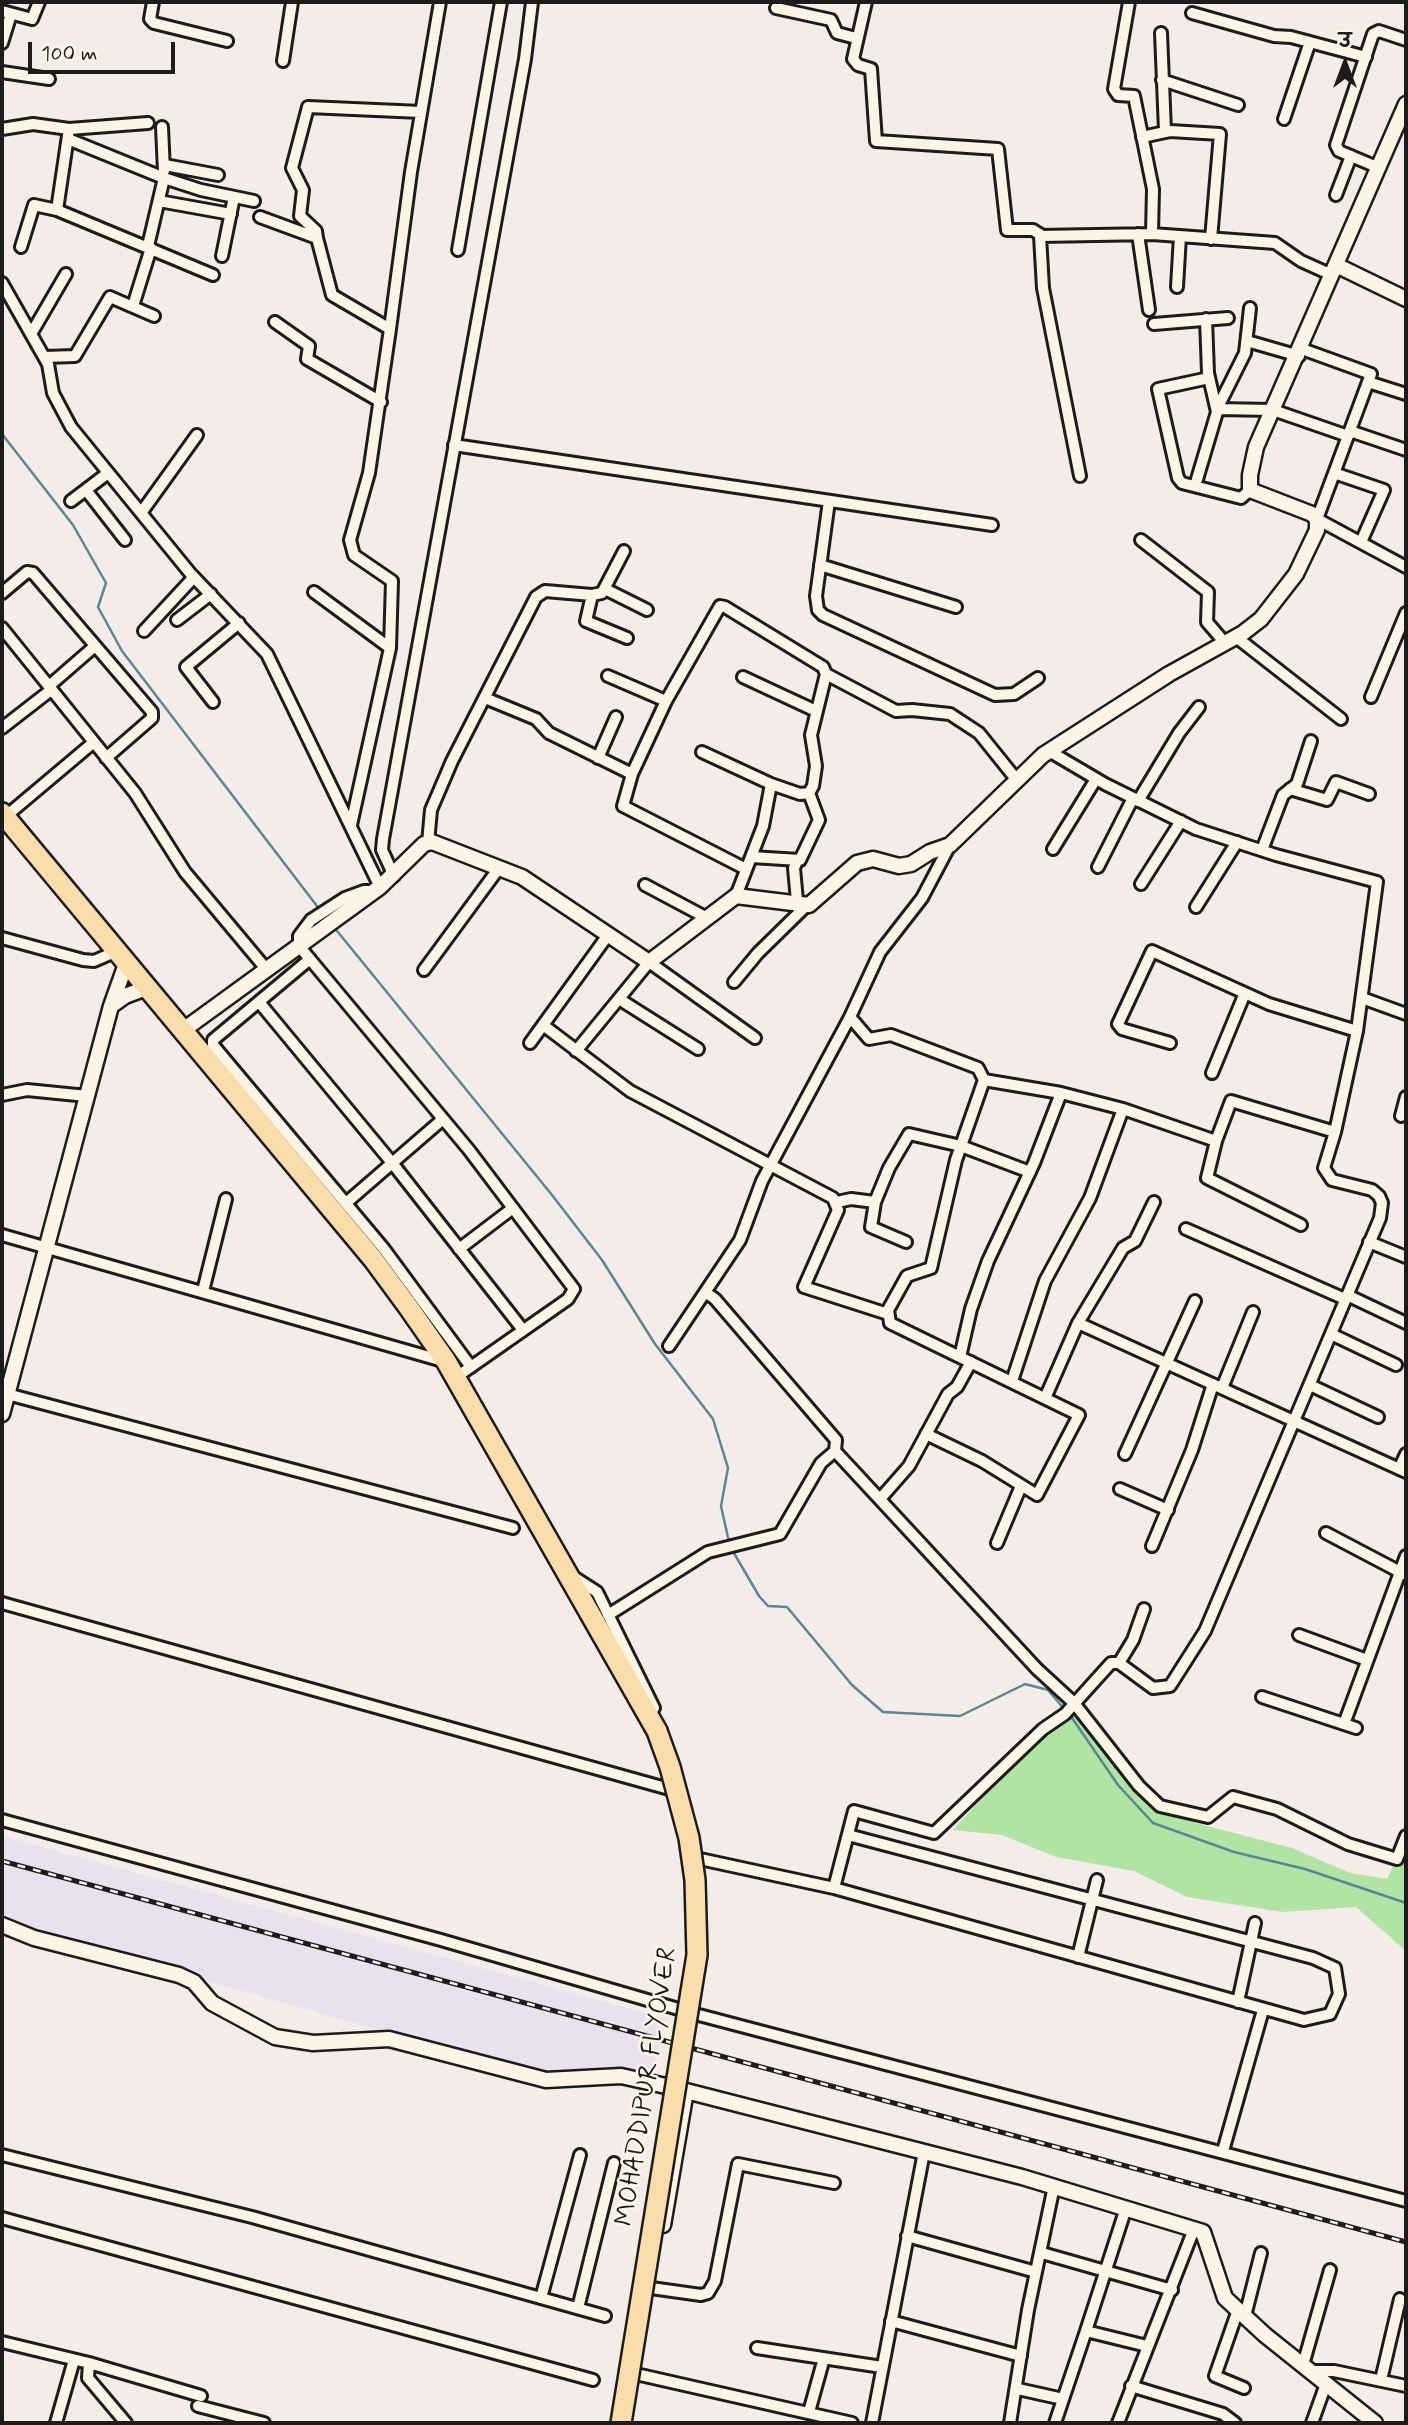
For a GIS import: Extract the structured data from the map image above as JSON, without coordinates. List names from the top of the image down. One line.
{"streets":{"highway":["MOHADDIPUR FLYOVER"]},"scale_bar":"100 m","north":"top"}
